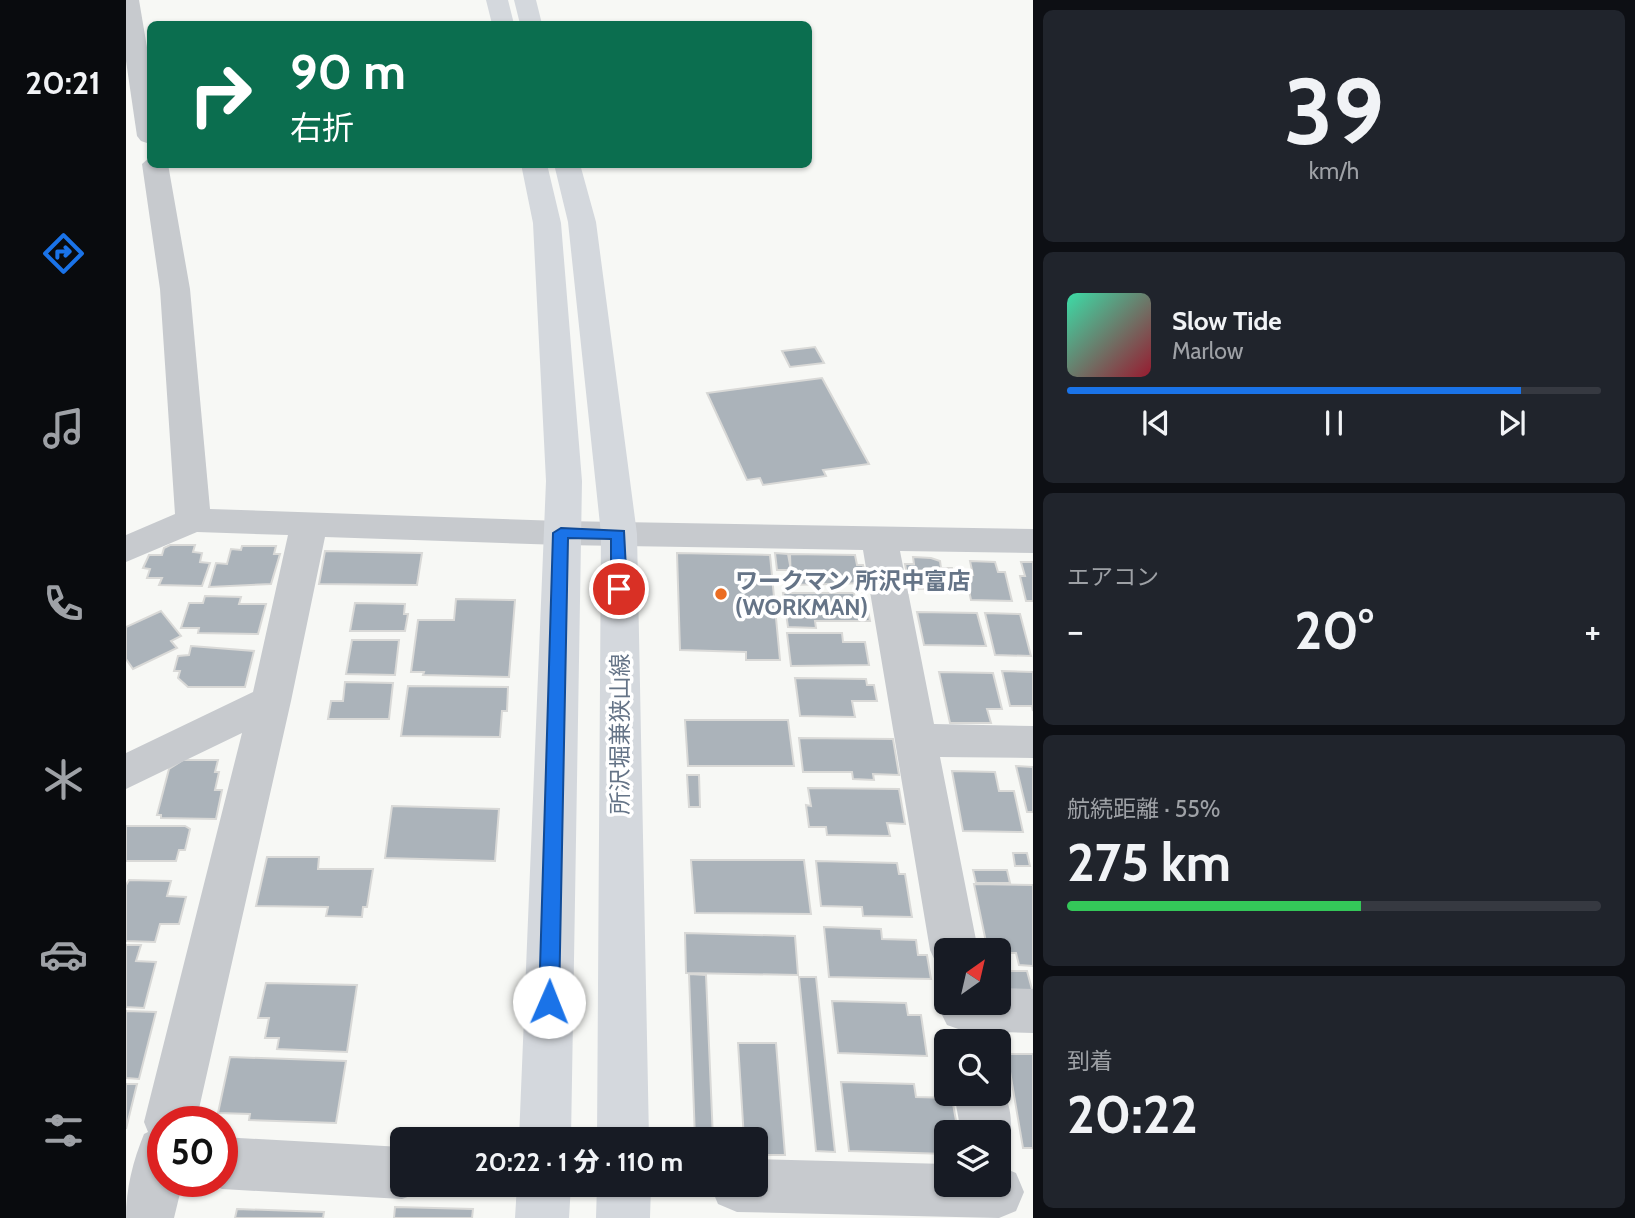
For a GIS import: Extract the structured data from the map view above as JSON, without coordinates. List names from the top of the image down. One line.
{"streets":{"main road":["所沢堀兼狭山線"]},"places":["ワークマン 所沢中富店 (WORKMAN)"],"north":"top right","page":{"tabs":"20:21","tile":[["39","km/h"],"エアコン",["航続距離 · 55%","275 km"],["到着","20:22"]],"turn":["90 m","右折"],"song":["Slow Tide","Marlow"],"heat":["−","20°","+"],"limit":"50","trip":"20:22 · 1 分 · 110 m"}}
